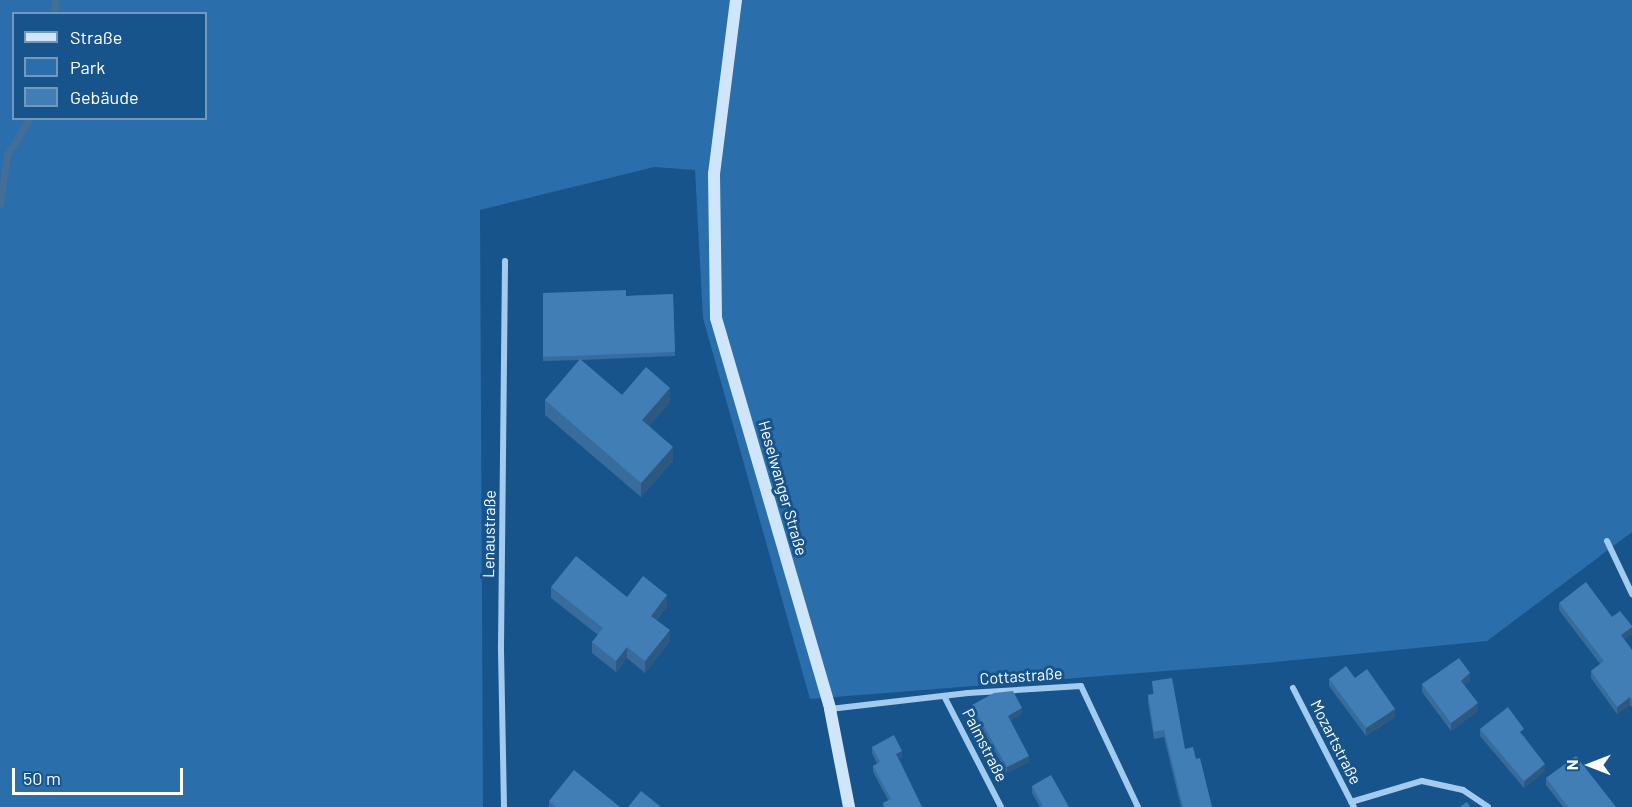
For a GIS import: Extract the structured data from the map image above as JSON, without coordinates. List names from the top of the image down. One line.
{"streets":{"street":["Heselwanger Straße","Lenaustraße","Cottastraße","Mozartstraße","Palmstraße"]},"crossings":[["Heselwanger Straße","Cottastraße"],["Cottastraße","Palmstraße"]],"legend":["Straße","Park","Gebäude"],"scale_bar":"50 m","north":"left"}
